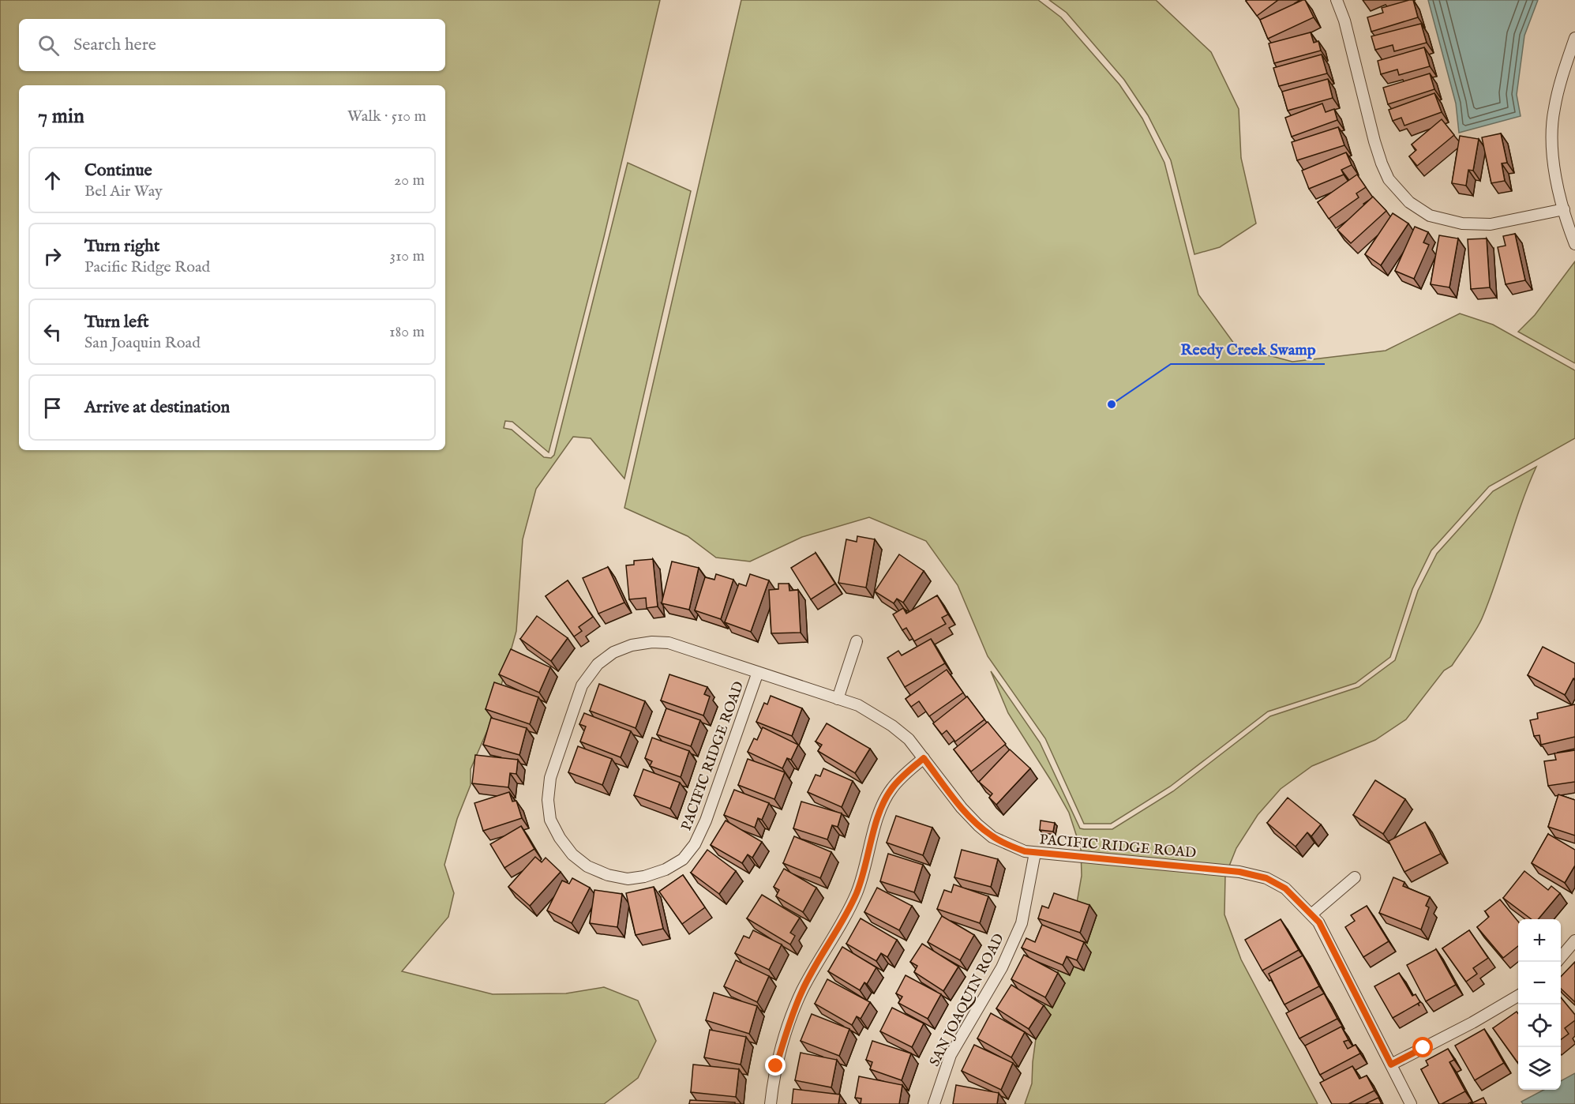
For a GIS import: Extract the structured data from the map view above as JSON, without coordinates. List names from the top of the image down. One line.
{"streets":{"street":["PACIFIC RIDGE ROAD","SAN JOAQUIN ROAD"]},"crossings":[["PACIFIC RIDGE ROAD","SAN JOAQUIN ROAD"]],"places":["Reedy Creek Swamp"],"page":{"search":"Search here","heading":["7 min","Walk · 510 m"],"list":[["Continue","Bel Air Way","20 m"],["Turn right","Pacific Ridge Road","310 m"],["Turn left","San Joaquin Road","180 m"],"Arrive at destination"],"map_buttons":["+","−"]}}
